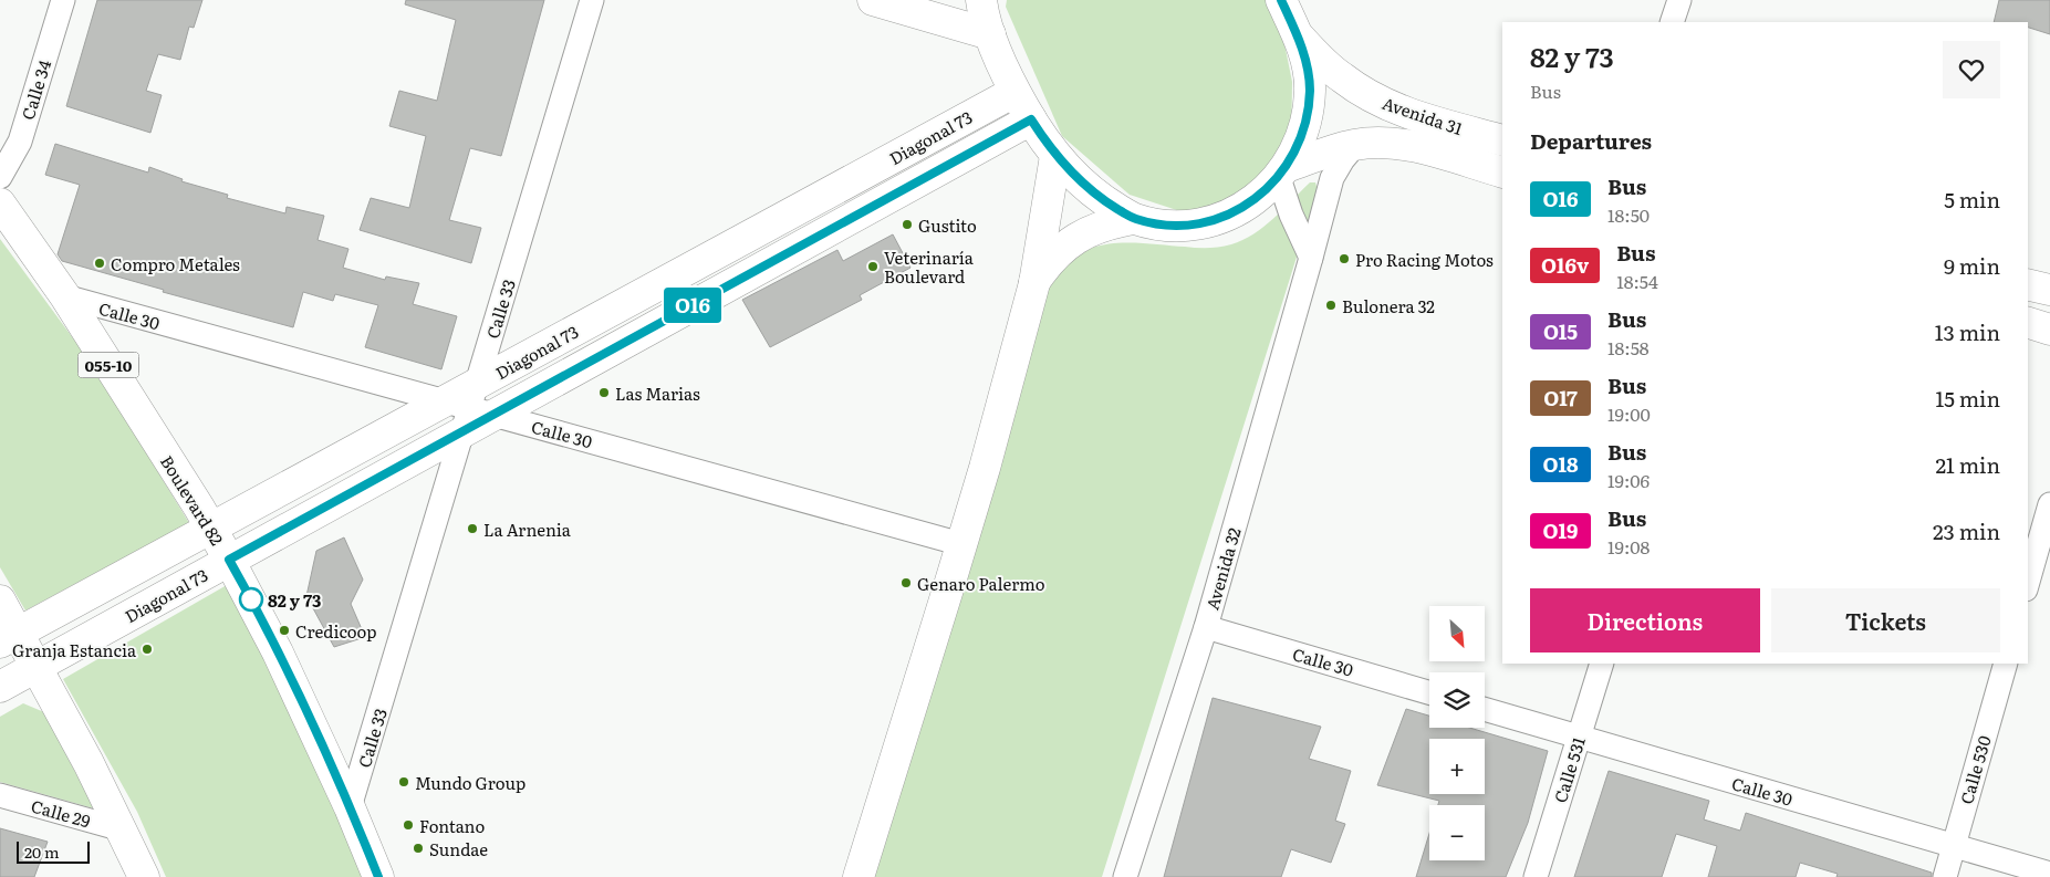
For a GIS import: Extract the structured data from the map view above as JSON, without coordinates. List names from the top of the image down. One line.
{"streets":{"main road":["Avenida 31","Diagonal 73","055-10","Boulevard 82"],"street":["Calle 34","Calle 33","Calle 30","Avenida 32","Calle 531","Calle 530","Calle 29"]},"crossings":[["Avenida 31","Avenida 32"],["Diagonal 73","Calle 33"],["Diagonal 73","Calle 30"],["Diagonal 73","Boulevard 82"],["Calle 33","Calle 30"],["Calle 33","Boulevard 82"],["Calle 30","Boulevard 82"],["Calle 30","Avenida 32"],["Calle 30","Calle 531"],["Calle 30","Calle 530"]],"places":["Gustito","Pro Racing Motos","Compro Metales","Veterinaría Boulevard","Bulonera 32","Las Marias","La Arnenia","Genaro Palermo","82 y 73","Credicoop","Granja Estancia","Mundo Group","Fontano","Sundae"],"lines":["bus line O16"],"scale_bar":"20 m","north":"bottom right","page":{"on_map":"O16","heading":[["82 y 73","Bus"],"Departures"],"list":[{"mark":"O16","name":"Bus","note":"18:50","value":"5 min"},{"mark":"O16v","name":"Bus","note":"18:54","value":"9 min"},{"mark":"O15","name":"Bus","note":"18:58","value":"13 min"},{"mark":"O17","name":"Bus","note":"19:00","value":"15 min"},{"mark":"O18","name":"Bus","note":"19:06","value":"21 min"},{"mark":"O19","name":"Bus","note":"19:08","value":"23 min"}],"buttons":["Directions","Tickets"],"map_buttons":["+","−"],"scale":"20 m"}}
